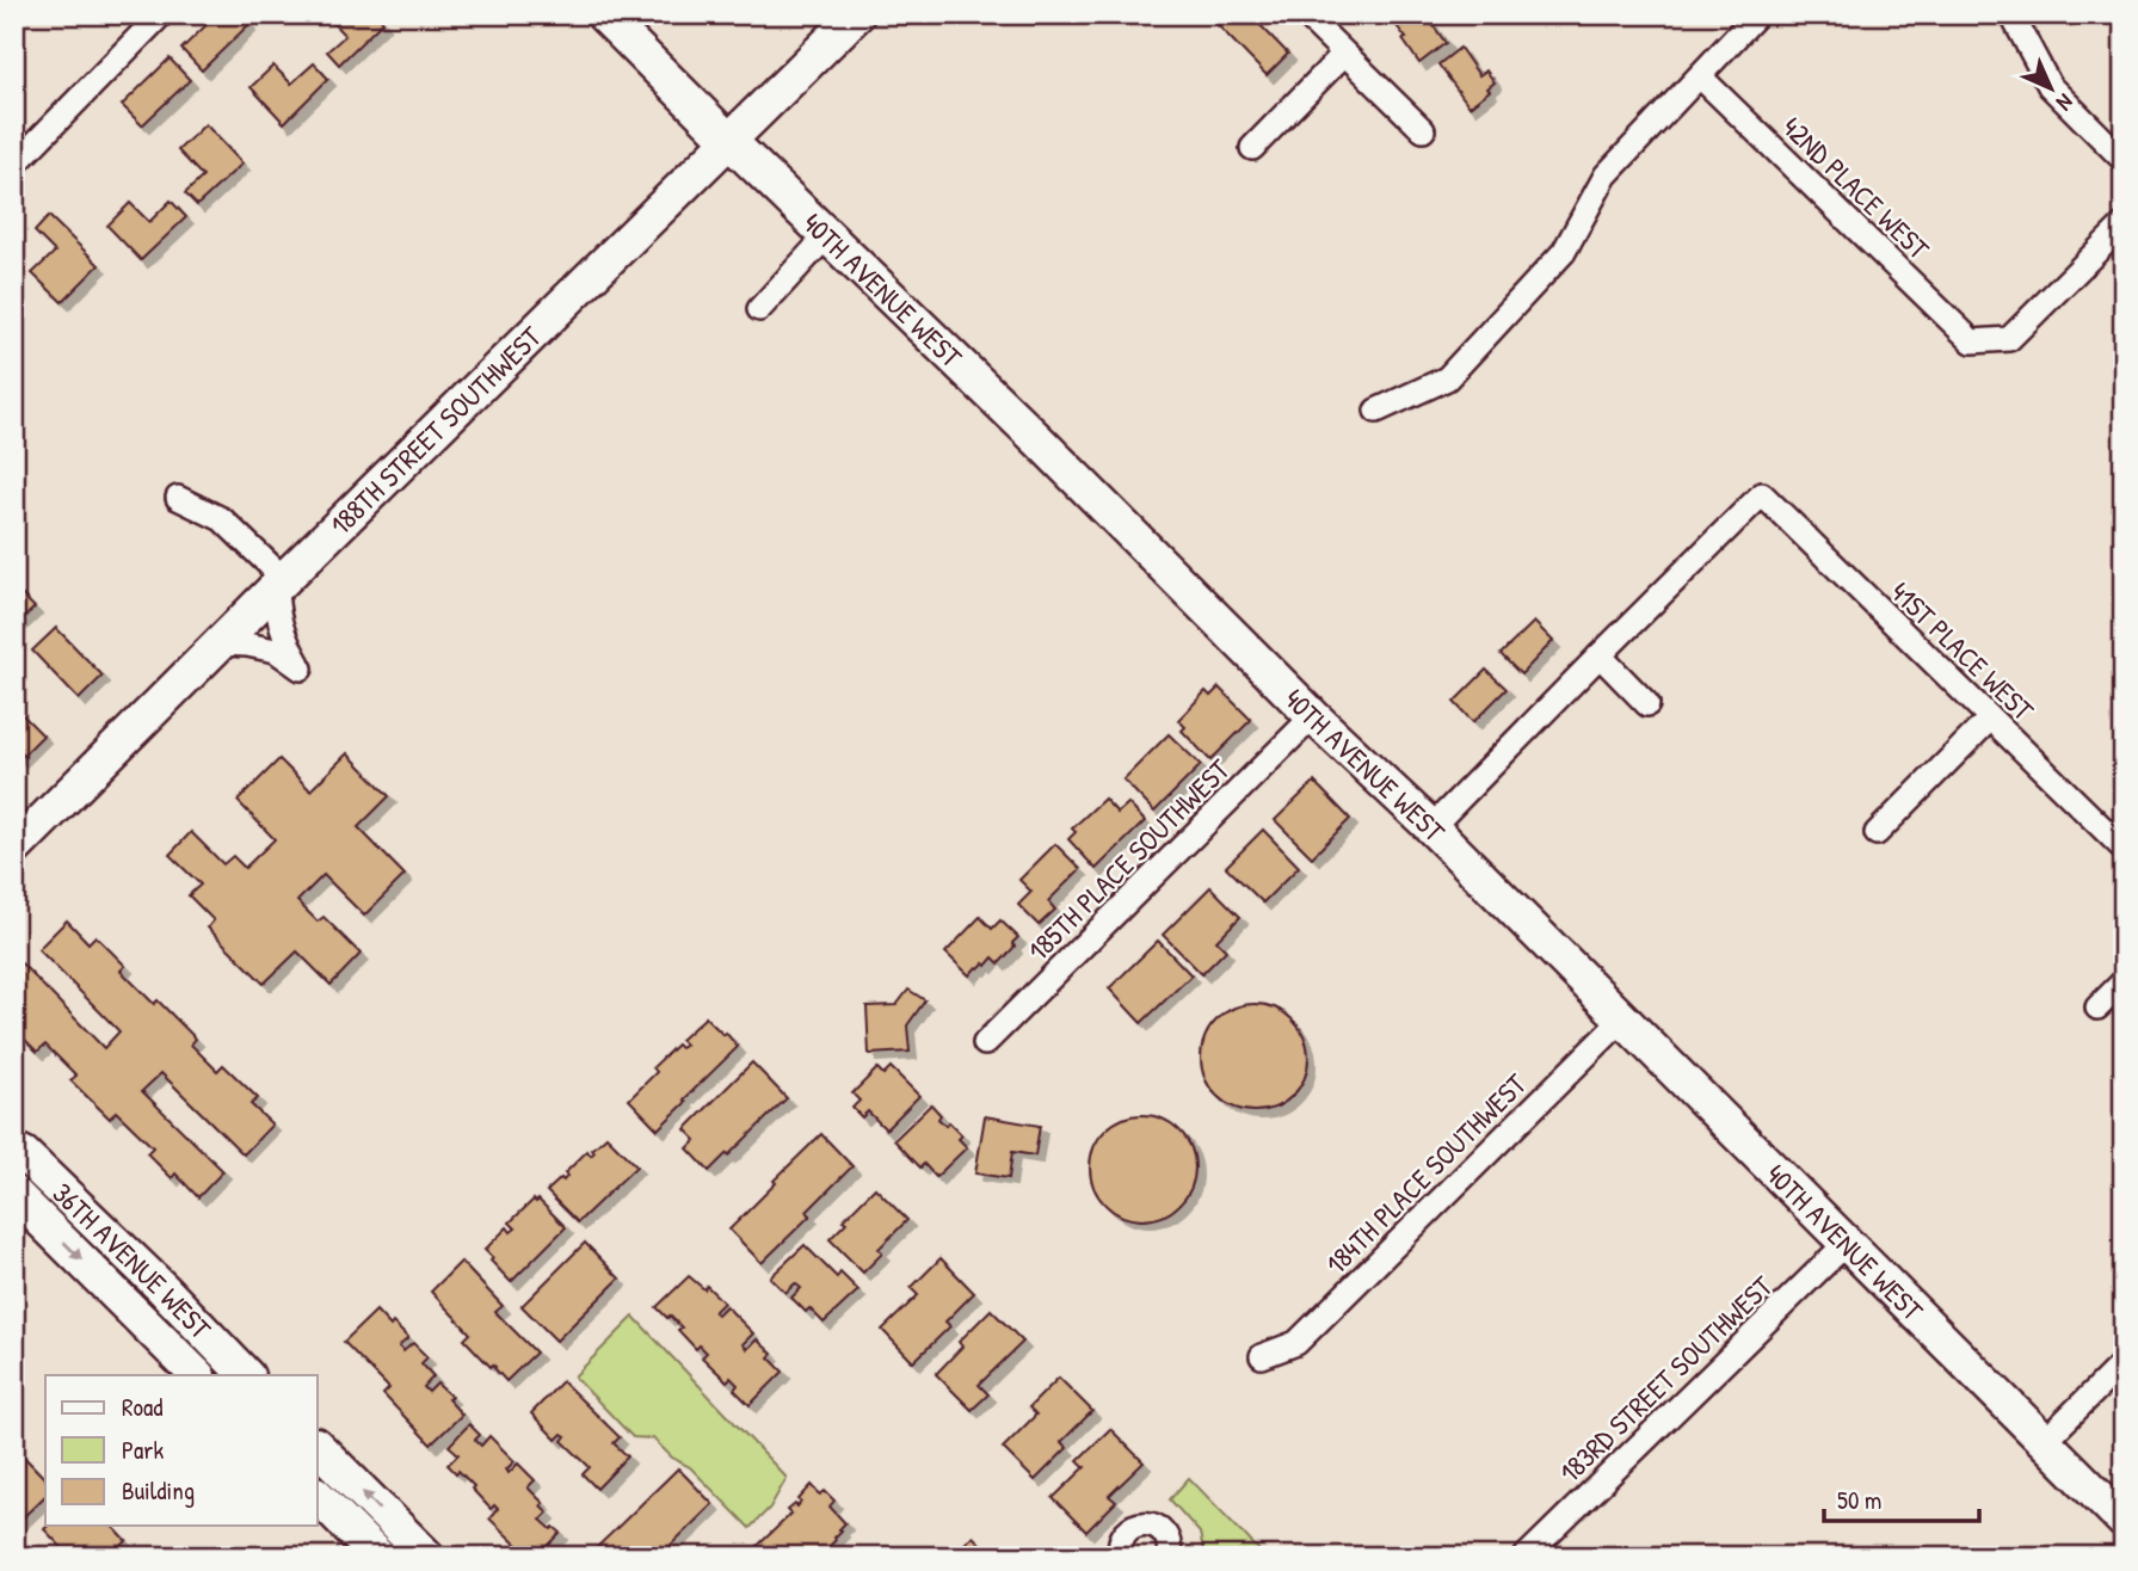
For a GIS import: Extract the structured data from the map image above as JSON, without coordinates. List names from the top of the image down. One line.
{"streets":{"street":["42ND PLACE WEST","40TH AVENUE WEST","188TH STREET SOUTHWEST","41ST PLACE WEST","185TH PLACE SOUTHWEST","184TH PLACE SOUTHWEST","36TH AVENUE WEST","183RD STREET SOUTHWEST"]},"crossings":[["40TH AVENUE WEST","188TH STREET SOUTHWEST"],["40TH AVENUE WEST","185TH PLACE SOUTHWEST"],["40TH AVENUE WEST","184TH PLACE SOUTHWEST"],["40TH AVENUE WEST","183RD STREET SOUTHWEST"]],"legend":["Road","Park","Building"],"scale_bar":"50 m","north":"bottom right"}
